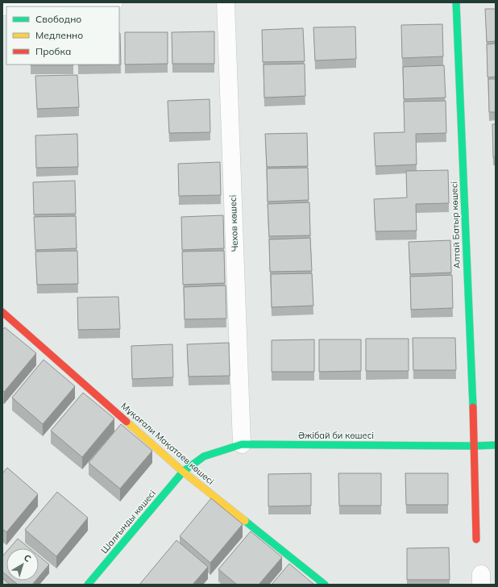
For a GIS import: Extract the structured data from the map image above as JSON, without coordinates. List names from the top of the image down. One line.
{"streets":{"street":["Чехов көшесі","Алтай Батыр көшесі","Әжібай би көшесі","Мұқағали Мақатаев көшесі","Шалғынды көшесі"]},"crossings":[["Чехов көшесі","Әжібай би көшесі"],["Алтай Батыр көшесі","Әжібай би көшесі"],["Әжібай би көшесі","Мұқағали Мақатаев көшесі"],["Әжібай би көшесі","Шалғынды көшесі"],["Мұқағали Мақатаев көшесі","Шалғынды көшесі"]],"legend":["Свободно","Медленно","Пробка"],"north":"top right"}
